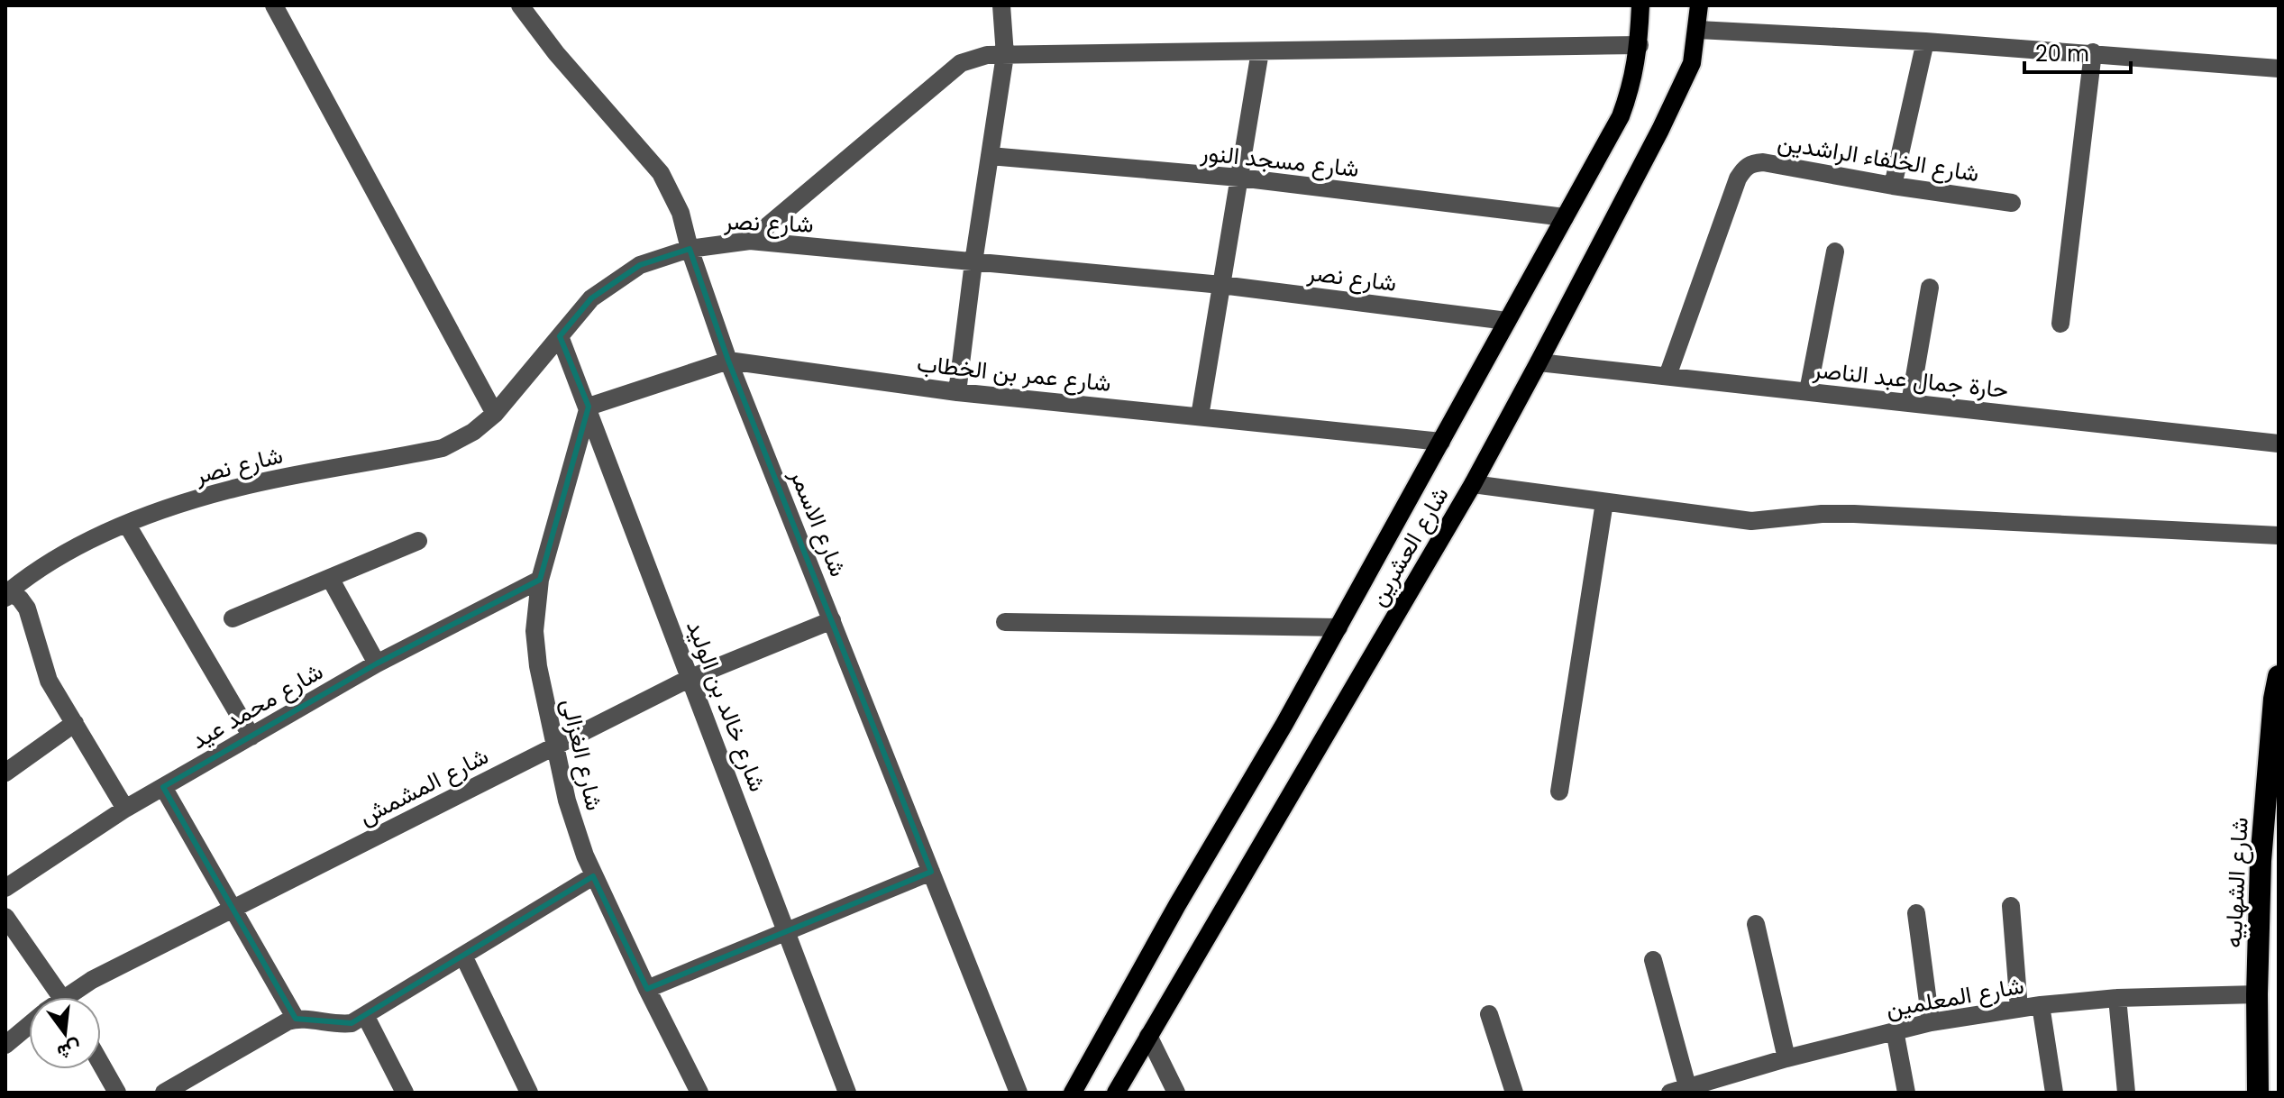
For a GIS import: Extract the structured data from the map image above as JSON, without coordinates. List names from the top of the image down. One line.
{"streets":{"highway":["شارع الشهابيه"],"main road":["شارع العشرين"],"street":["شارع الخلفاء الراشدين","شارع مسجد النور","شارع نصر","شارع عمر بن الخطاب","حارة جمال عبد الناصر","شارع الاسمر","شارع محمد عيد","شارع خالد بن الوليد","شارع الغزالى","شارع المشمش","شارع المعلمين"]},"crossings":[["شارع الخلفاء الراشدين","حارة جمال عبد الناصر"],["شارع مسجد النور","شارع العشرين"],["شارع نصر","شارع الاسمر"],["شارع نصر","شارع العشرين"],["شارع نصر","شارع خالد بن الوليد"],["شارع عمر بن الخطاب","شارع الاسمر"],["شارع عمر بن الخطاب","شارع العشرين"],["شارع عمر بن الخطاب","شارع خالد بن الوليد"],["شارع عمر بن الخطاب","شارع الغزالى"],["حارة جمال عبد الناصر","شارع العشرين"],["شارع الاسمر","شارع المشمش"],["شارع محمد عيد","شارع الغزالى"],["شارع خالد بن الوليد","شارع الغزالى"],["شارع خالد بن الوليد","شارع المشمش"],["شارع الغزالى","شارع المشمش"],["شارع الشهابيه","شارع المعلمين"]],"scale_bar":"20 m","north":"bottom"}
